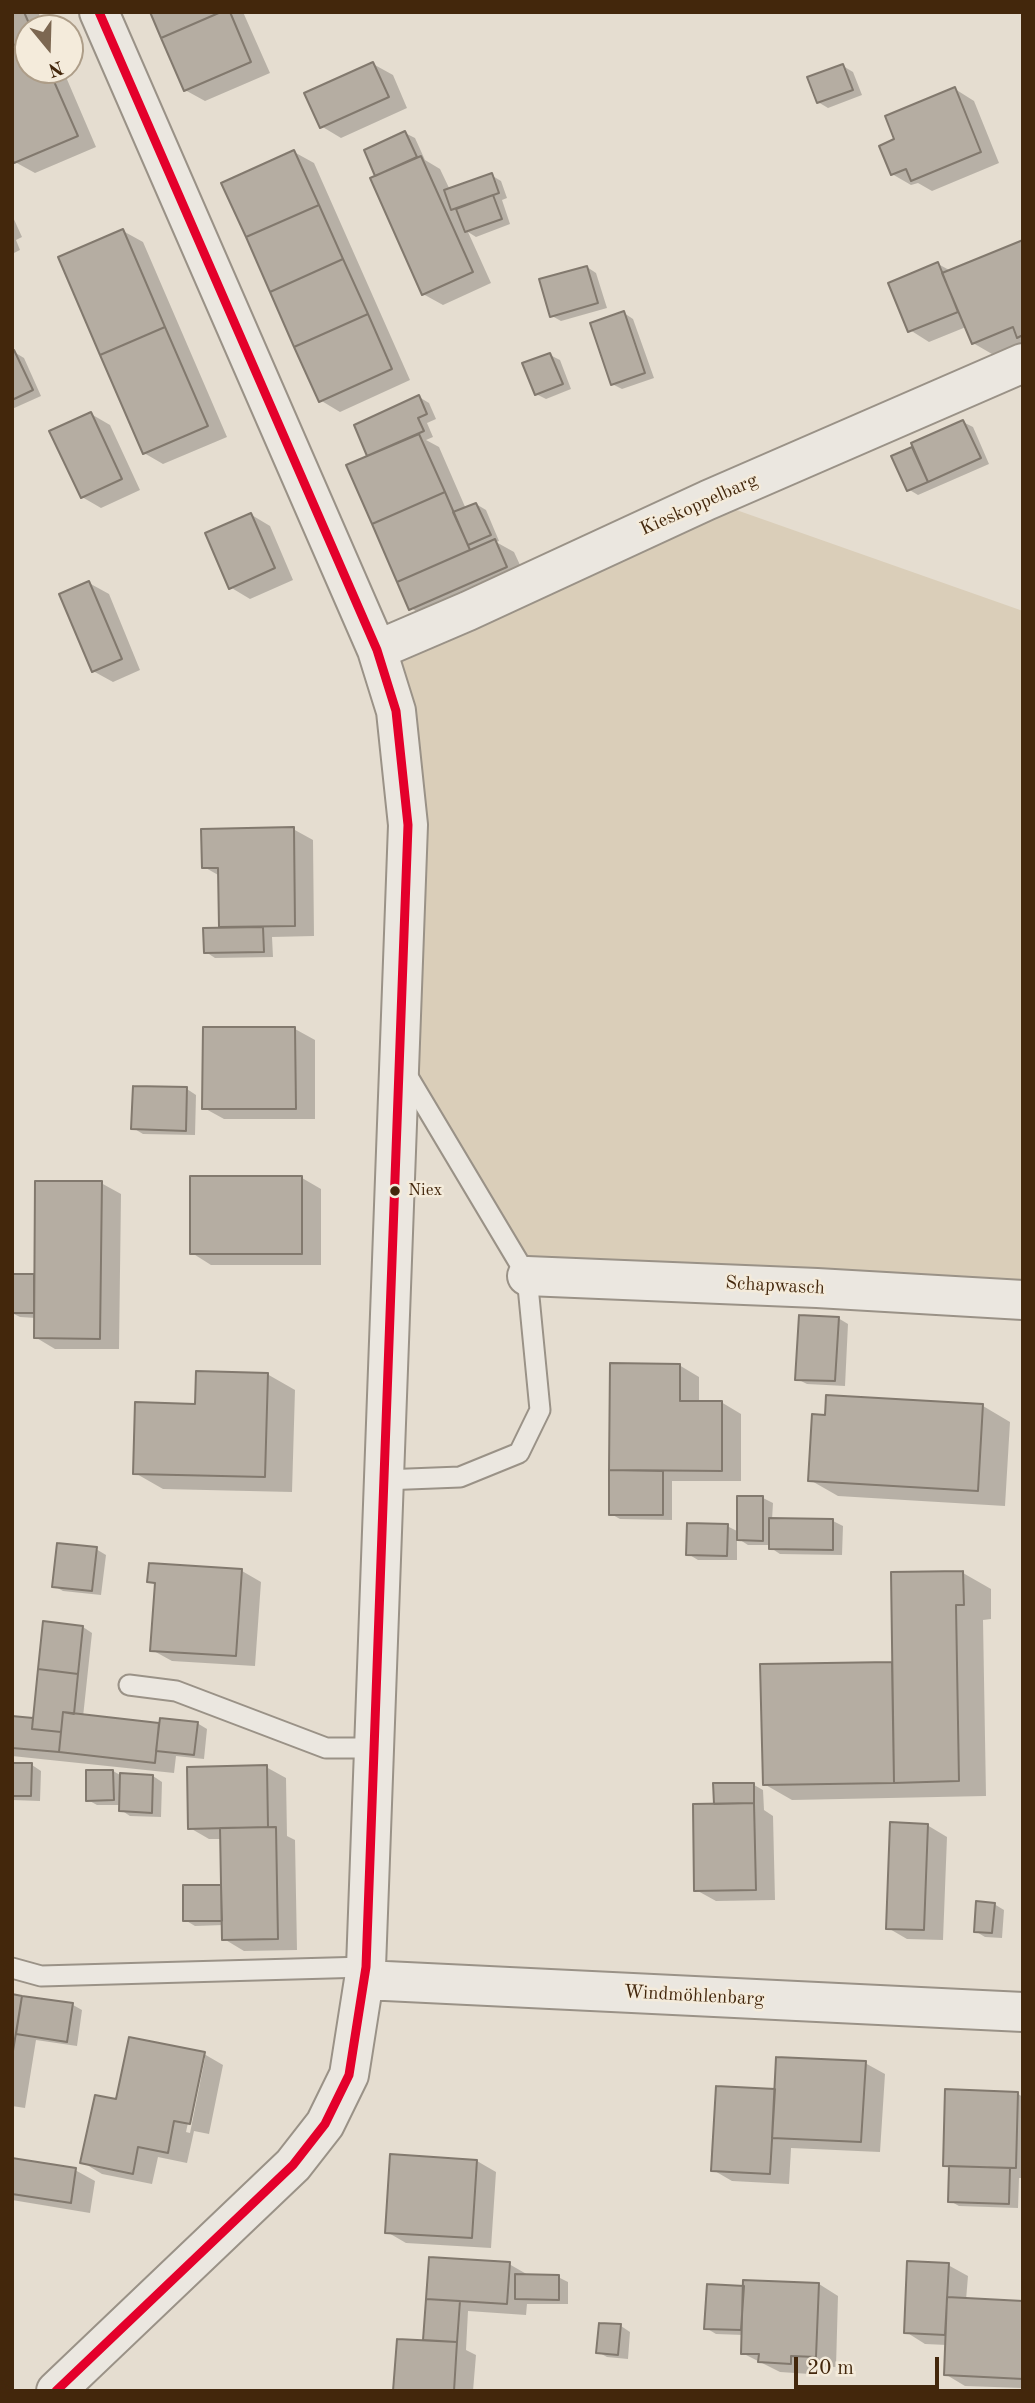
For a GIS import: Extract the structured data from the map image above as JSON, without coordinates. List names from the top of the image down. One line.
{"streets":{"street":["Kieskoppelbarg","Schapwasch","Windmöhlenbarg"]},"places":["Niex"],"scale_bar":"20 m","north":"bottom"}
